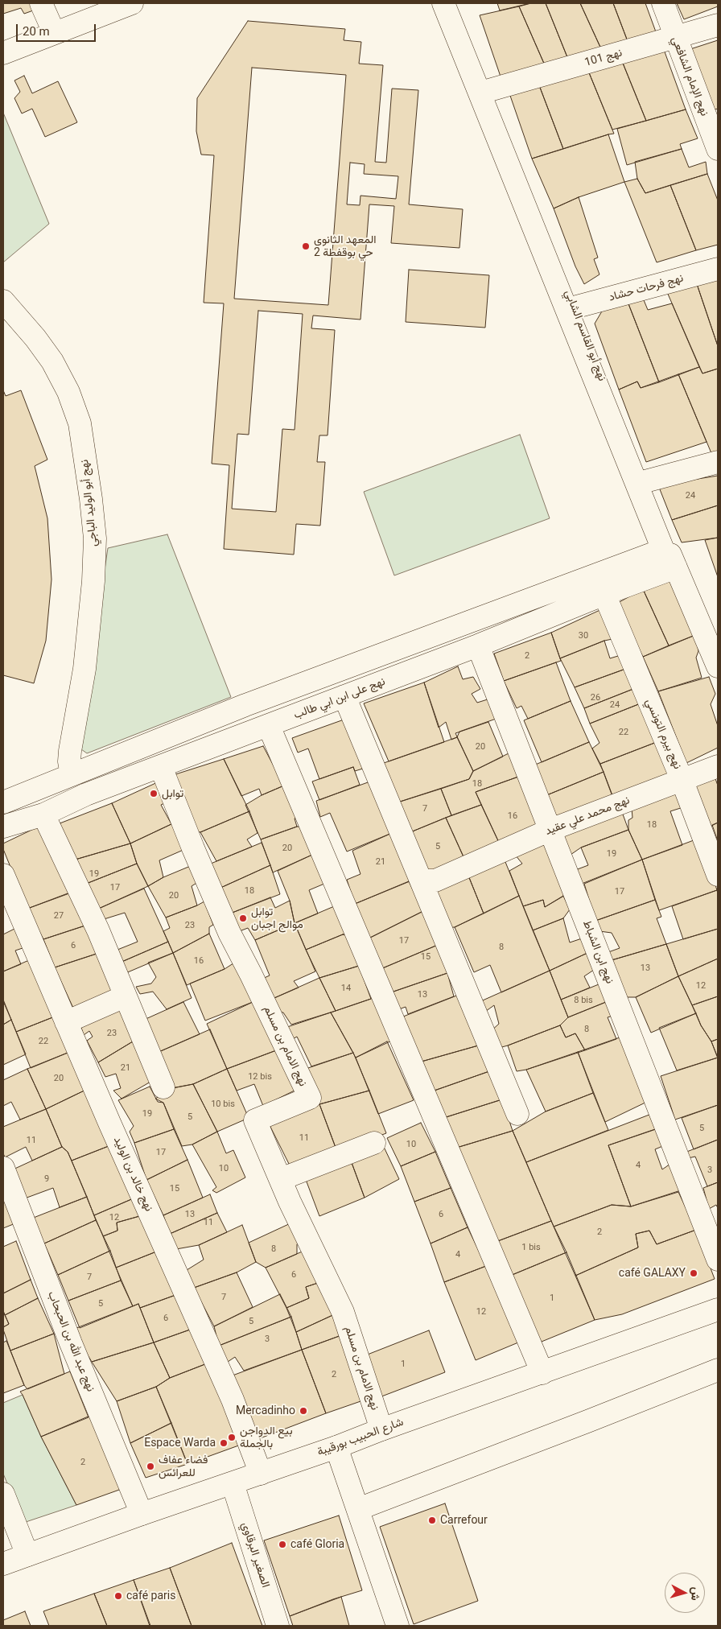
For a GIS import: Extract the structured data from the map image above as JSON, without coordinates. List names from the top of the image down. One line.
{"streets":{"street":["نهج 101","نهج الإمام الشافعي","نهج فرحات حشاد","نهج أبو القاسم الشابي","نهج أبو الوليد الباجي","نهج على ابن ابي طالب","نهج بيرم التونسي","نهج محمد علي عقيد","نهج ابن الشباط","نهج الامام بن مسلم","نهج خالد بن الوليد","نهج عبد الله بن الحبحاب","شارع الحبيب بورقيبة","الصغير البرقاوي"]},"crossings":[["نهج 101","نهج الإمام الشافعي"],["نهج 101","نهج أبو القاسم الشابي"],["نهج فرحات حشاد","نهج أبو القاسم الشابي"],["نهج أبو القاسم الشابي","نهج على ابن ابي طالب"],["نهج على ابن ابي طالب","نهج بيرم التونسي"],["نهج على ابن ابي طالب","نهج ابن الشباط"],["نهج على ابن ابي طالب","نهج الامام بن مسلم"],["نهج بيرم التونسي","نهج محمد علي عقيد"],["نهج محمد علي عقيد","نهج ابن الشباط"],["نهج الامام بن مسلم","شارع الحبيب بورقيبة"],["نهج خالد بن الوليد","شارع الحبيب بورقيبة"],["نهج عبد الله بن الحبحاب","شارع الحبيب بورقيبة"],["شارع الحبيب بورقيبة","الصغير البرقاوي"]],"places":["المعهد الثانوي حي بوقفطة 2","توابل","توابل موالح اجبان","café GALAXY","Mercadinho","بيع الدواجن بالجملة","Espace Warda","فضاء عفاف للعرائس","Carrefour","café Gloria","café paris"],"house_numbers":["24","30","2","26","24","22","20","18","7","16","18","5","20","19","21","19","17","18","17","20","27","23","17","6","8","15","16","13","12","14","13","8 bis","8","23","22","21","12 bis","20","10 bis","19","5","5","11","11","10","17","4","10","3","9","15","13","6","12","11","2","1 bis","8","4","6","7","7","1","5","12","6","5","3","1","2","2"],"scale_bar":"20 m","north":"right"}
